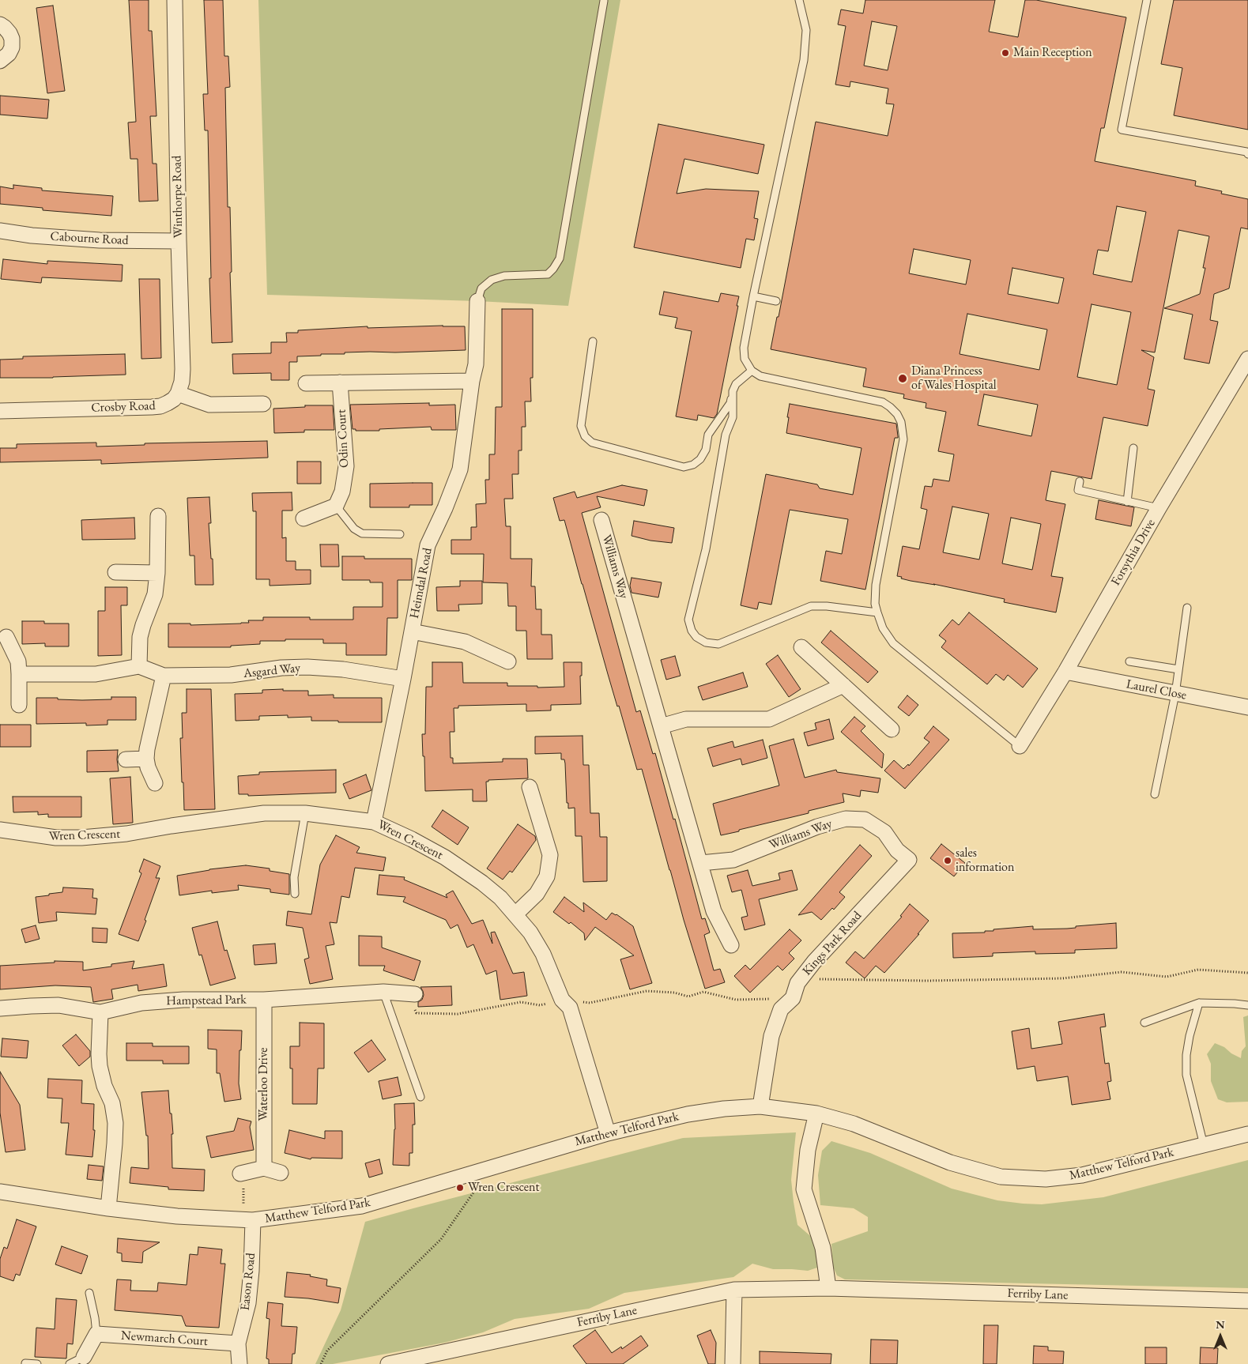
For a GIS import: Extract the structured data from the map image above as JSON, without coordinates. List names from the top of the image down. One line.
{"streets":{"street":["Winthorpe Road","Cabourne Road","Crosby Road","Odin Court","Forsythia Drive","Williams Way","Heimdal Road","Asgard Way","Laurel Close","Wren Crescent","Kings Park Road","Hampstead Park","Waterloo Drive","Matthew Telford Park","Eason Road","Ferriby Lane","Newmarch Court"]},"crossings":[["Winthorpe Road","Cabourne Road"],["Winthorpe Road","Crosby Road"],["Forsythia Drive","Laurel Close"],["Williams Way","Kings Park Road"],["Heimdal Road","Asgard Way"],["Heimdal Road","Wren Crescent"],["Wren Crescent","Matthew Telford Park"],["Kings Park Road","Matthew Telford Park"],["Hampstead Park","Waterloo Drive"],["Matthew Telford Park","Eason Road"],["Eason Road","Newmarch Court"]],"places":["Main Reception","Diana Princess of Wales Hospital","sales information","Wren Crescent"],"north":"top"}
